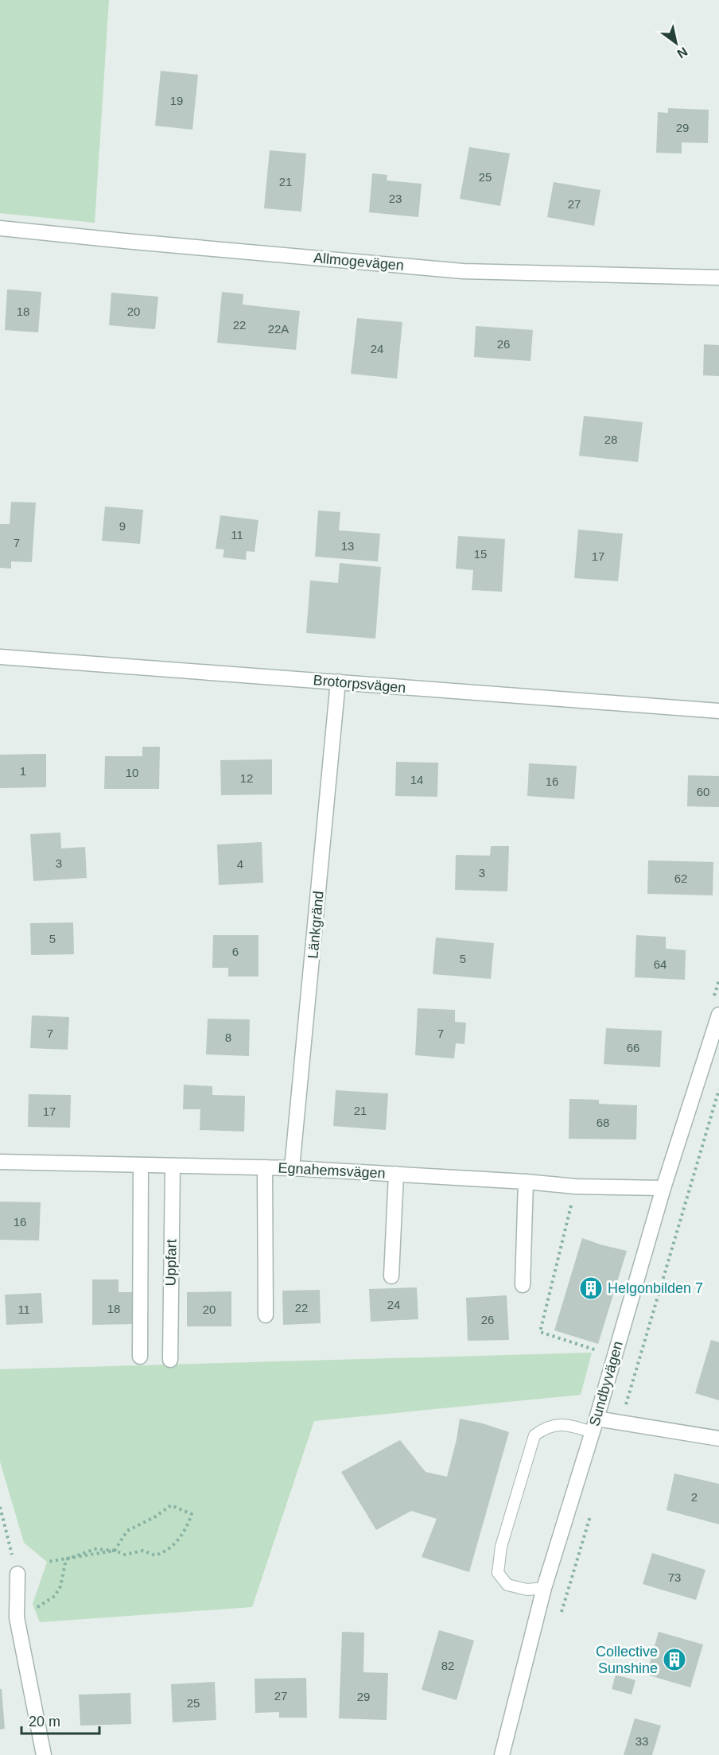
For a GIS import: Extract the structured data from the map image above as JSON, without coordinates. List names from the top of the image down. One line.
{"streets":{"street":["Allmogevägen","Brotorpsvägen","Länkgränd","Egnahemsvägen","Uppfart","Sundbyvägen"]},"crossings":[["Brotorpsvägen","Länkgränd"],["Länkgränd","Egnahemsvägen"],["Egnahemsvägen","Uppfart"],["Egnahemsvägen","Sundbyvägen"]],"places":{"building":["Helgonbilden 7","Collective Sunshine"]},"house_numbers":["19","29","25","21","23","27","18","20","22","22A","26","24","28","9","11","7","13","15","17","1","10","12","14","16","60","3","4","3","62","5","6","5","64","7","7","8","66","21","17","68","16","24","22","18","11","20","26","2","73","82","27","29","25","33"],"scale_bar":"20 m","north":"bottom right"}
